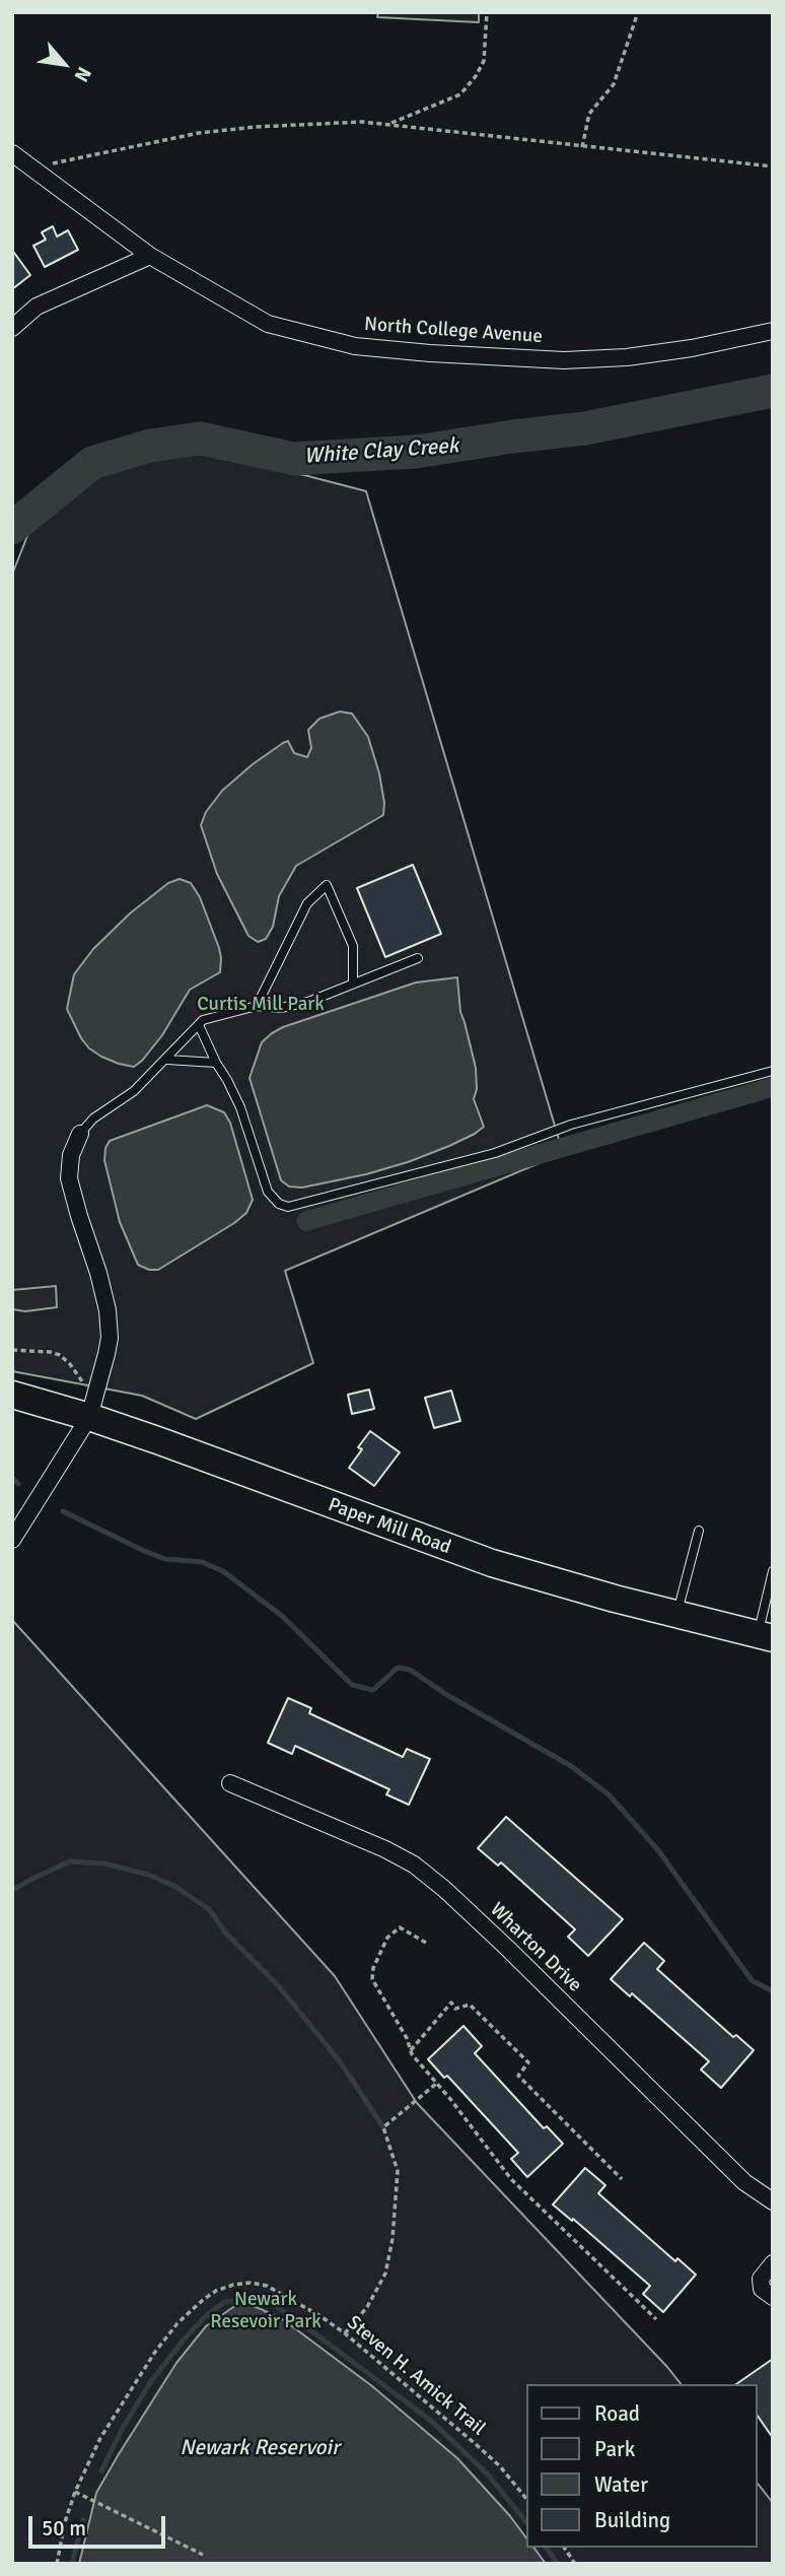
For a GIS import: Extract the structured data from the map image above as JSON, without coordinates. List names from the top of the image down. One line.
{"streets":{"main road":["Paper Mill Road"],"street":["North College Avenue","Wharton Drive"],"path":["Steven H. Amick Trail"]},"water":["White Clay Creek","Newark Reservoir"],"parks":["Curtis Mill Park","Newark Resevoir Park"],"legend":["Road","Park","Water","Building"],"scale_bar":"50 m","north":"bottom right"}
